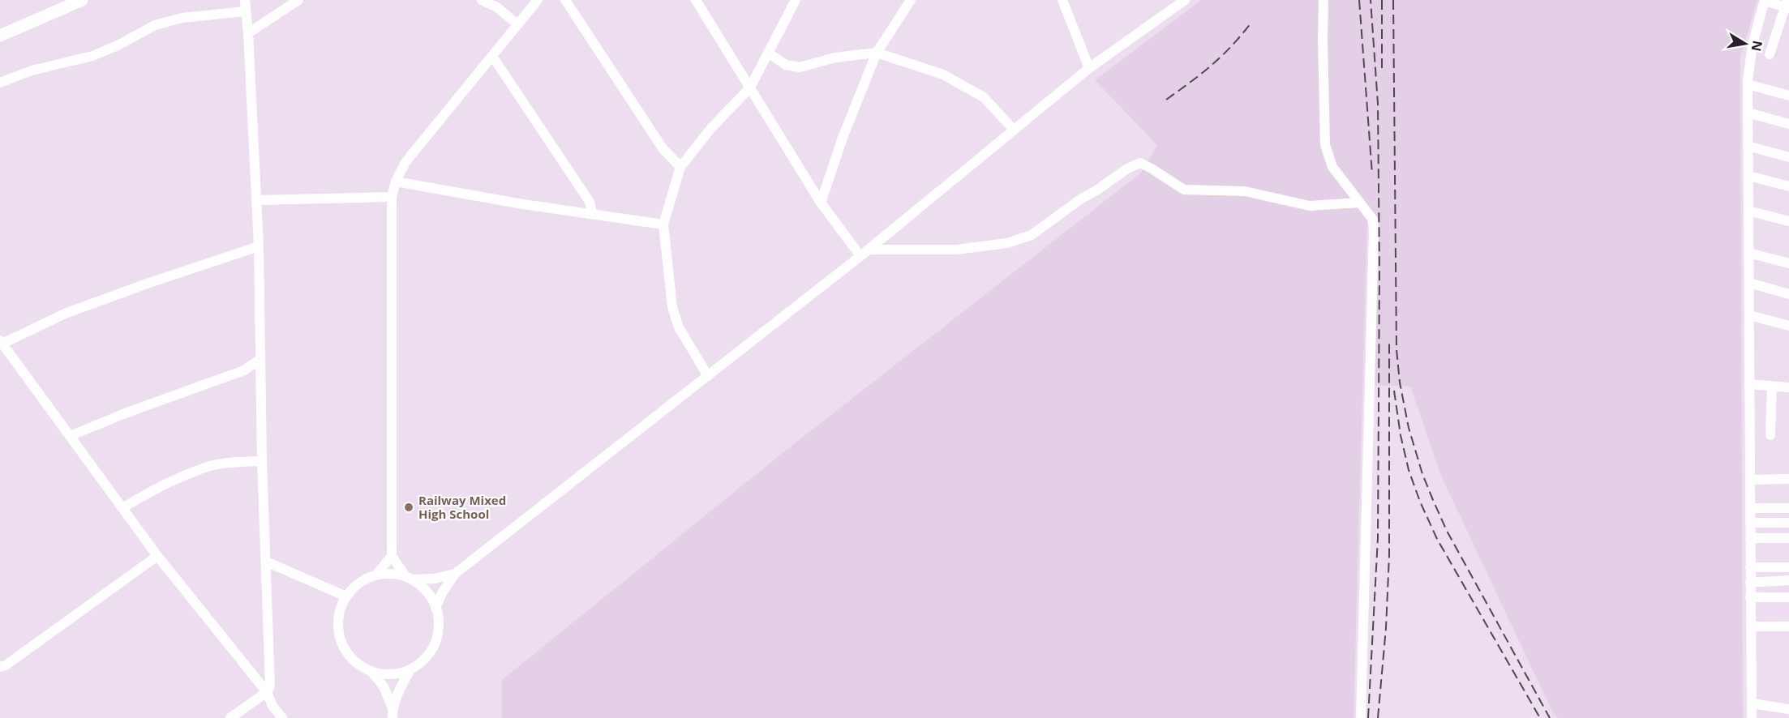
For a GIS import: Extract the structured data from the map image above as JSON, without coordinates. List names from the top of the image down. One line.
{"places":["Railway Mixed High School"],"north":"right"}
